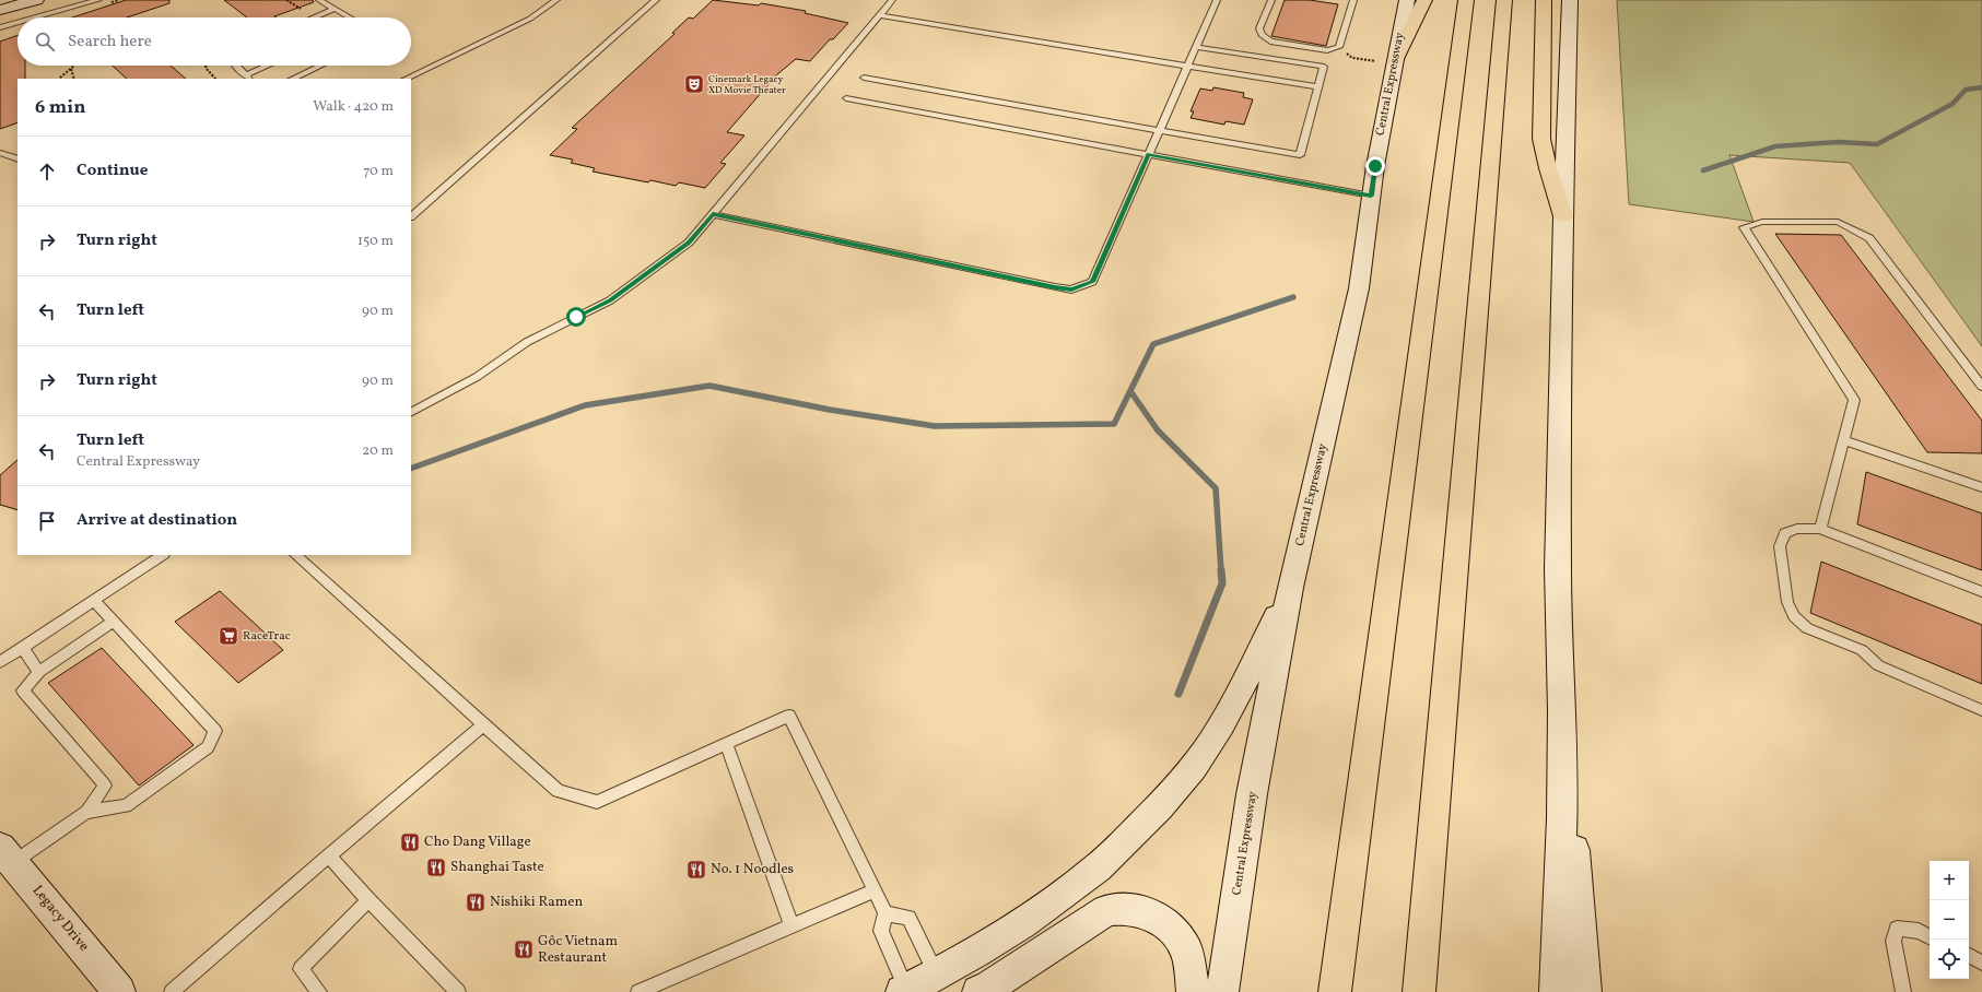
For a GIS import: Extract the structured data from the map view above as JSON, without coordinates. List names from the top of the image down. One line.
{"streets":{"main road":["Central Expressway","Legacy Drive"]},"places":{"theatre":["Cinemark Legacy XD Movie Theater"],"supermarket":["RaceTrac"],"restaurant":["Cho Dang Village","Shanghai Taste","No. 1 Noodles","Nishiki Ramen","Gôc Vietnam Restaurant"]},"page":{"search":"Search here","heading":["6 min","Walk · 420 m"],"list":[["Continue","70 m"],["Turn right","150 m"],["Turn left","90 m"],["Turn right","90 m"],["Turn left","Central Expressway","20 m"],"Arrive at destination"],"map_buttons":["+","−"]}}
